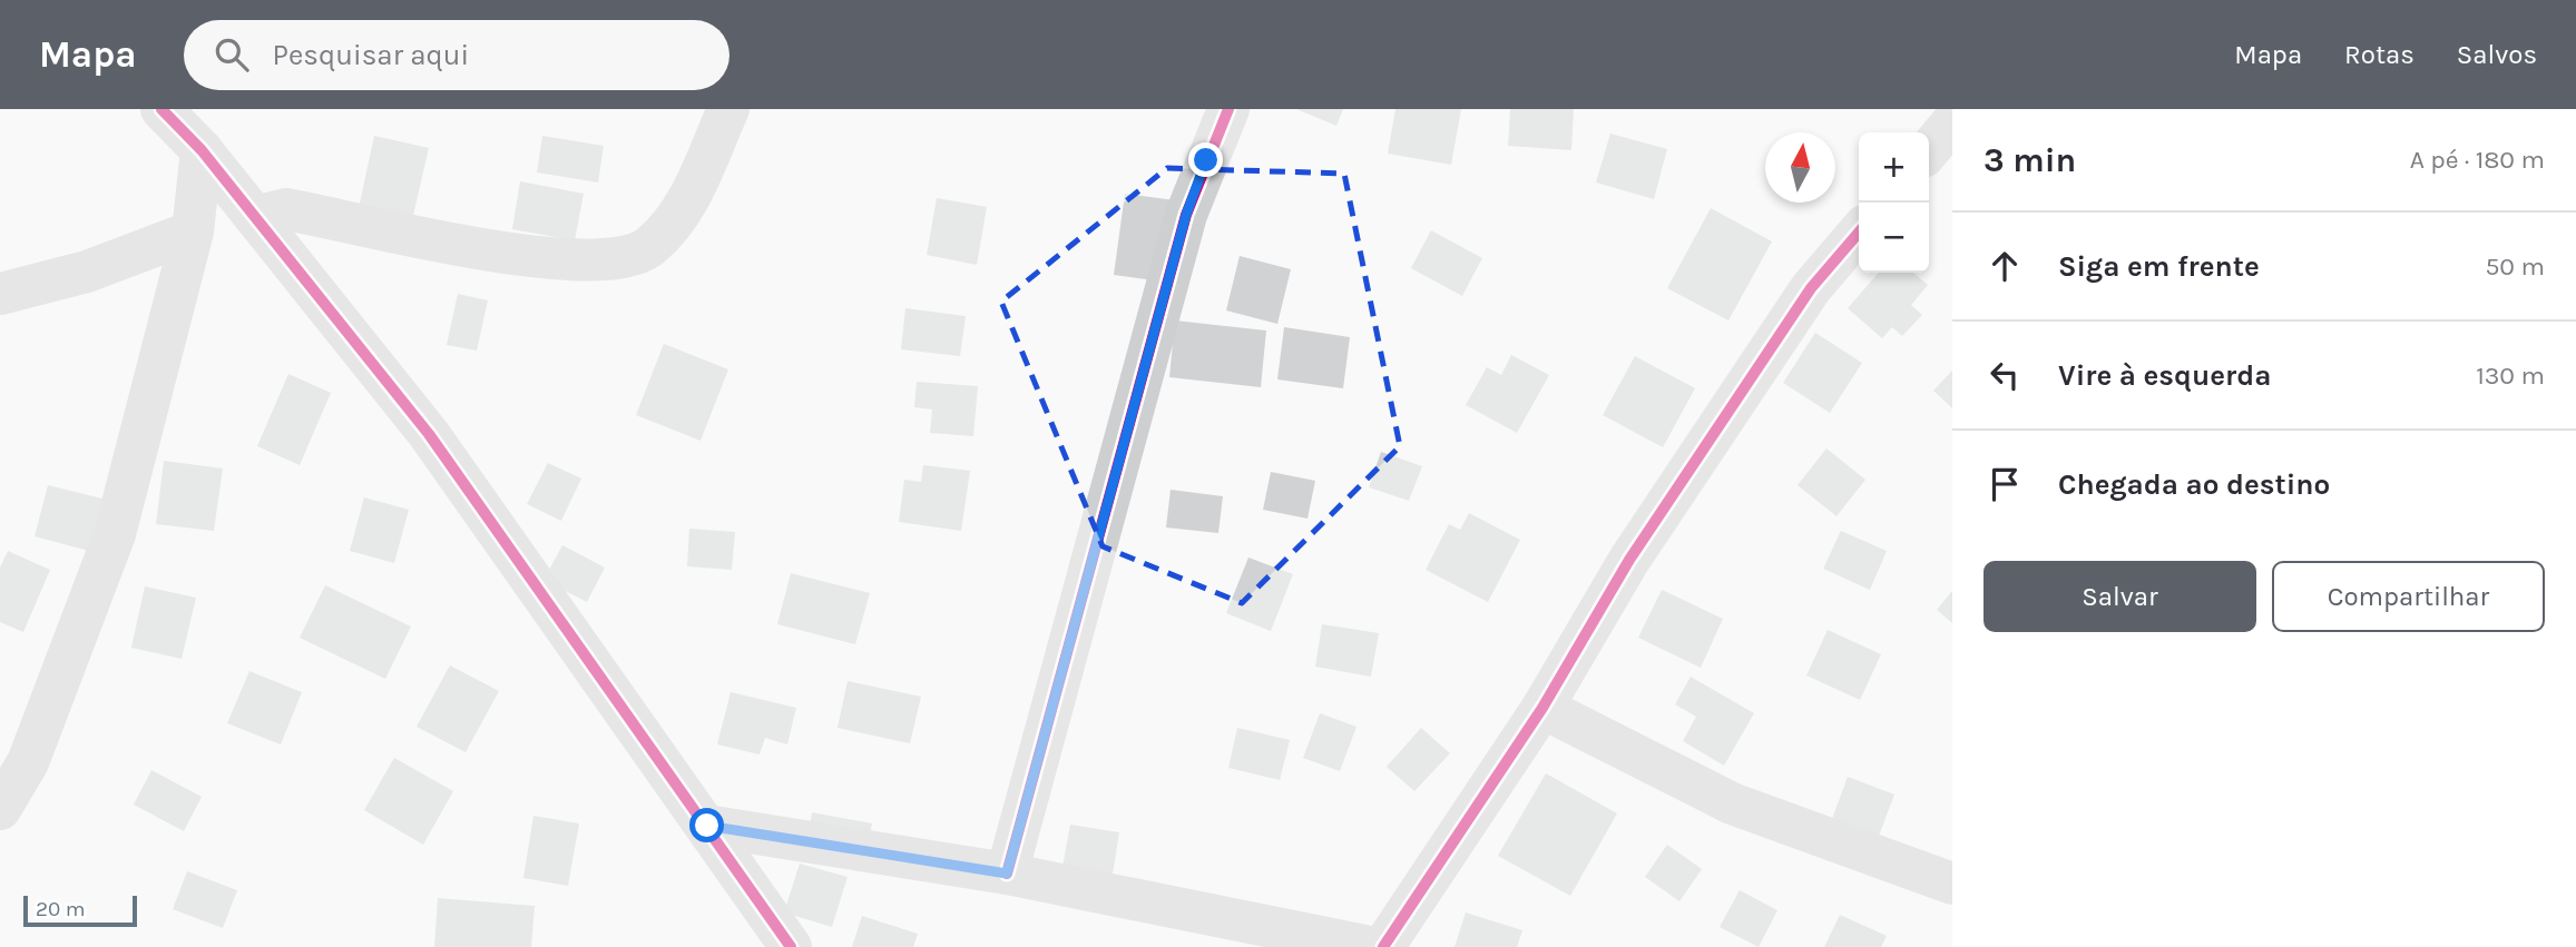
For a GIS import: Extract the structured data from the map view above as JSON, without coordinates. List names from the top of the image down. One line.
{"scale_bar":"20 m","north":"top","page":{"header":"Mapa","search":"Pesquisar aqui","nav":["Mapa","Rotas","Salvos"],"heading":["3 min","A pé · 180 m"],"map_buttons":["+","−"],"list":[["Siga em frente","50 m"],["Vire à esquerda","130 m"],"Chegada ao destino"],"buttons":["Salvar","Compartilhar"],"scale":"20 m"}}
